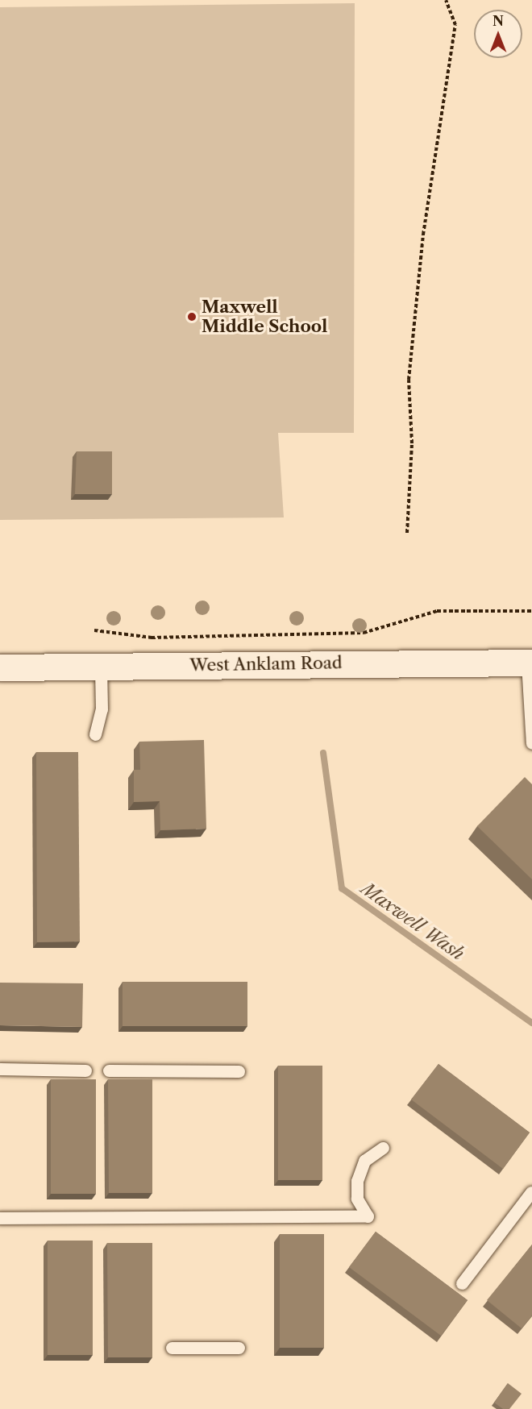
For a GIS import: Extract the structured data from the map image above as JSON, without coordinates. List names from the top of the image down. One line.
{"streets":{"main road":["West Anklam Road"]},"water":["Maxwell Wash"],"places":["Maxwell Middle School"],"north":"top"}
